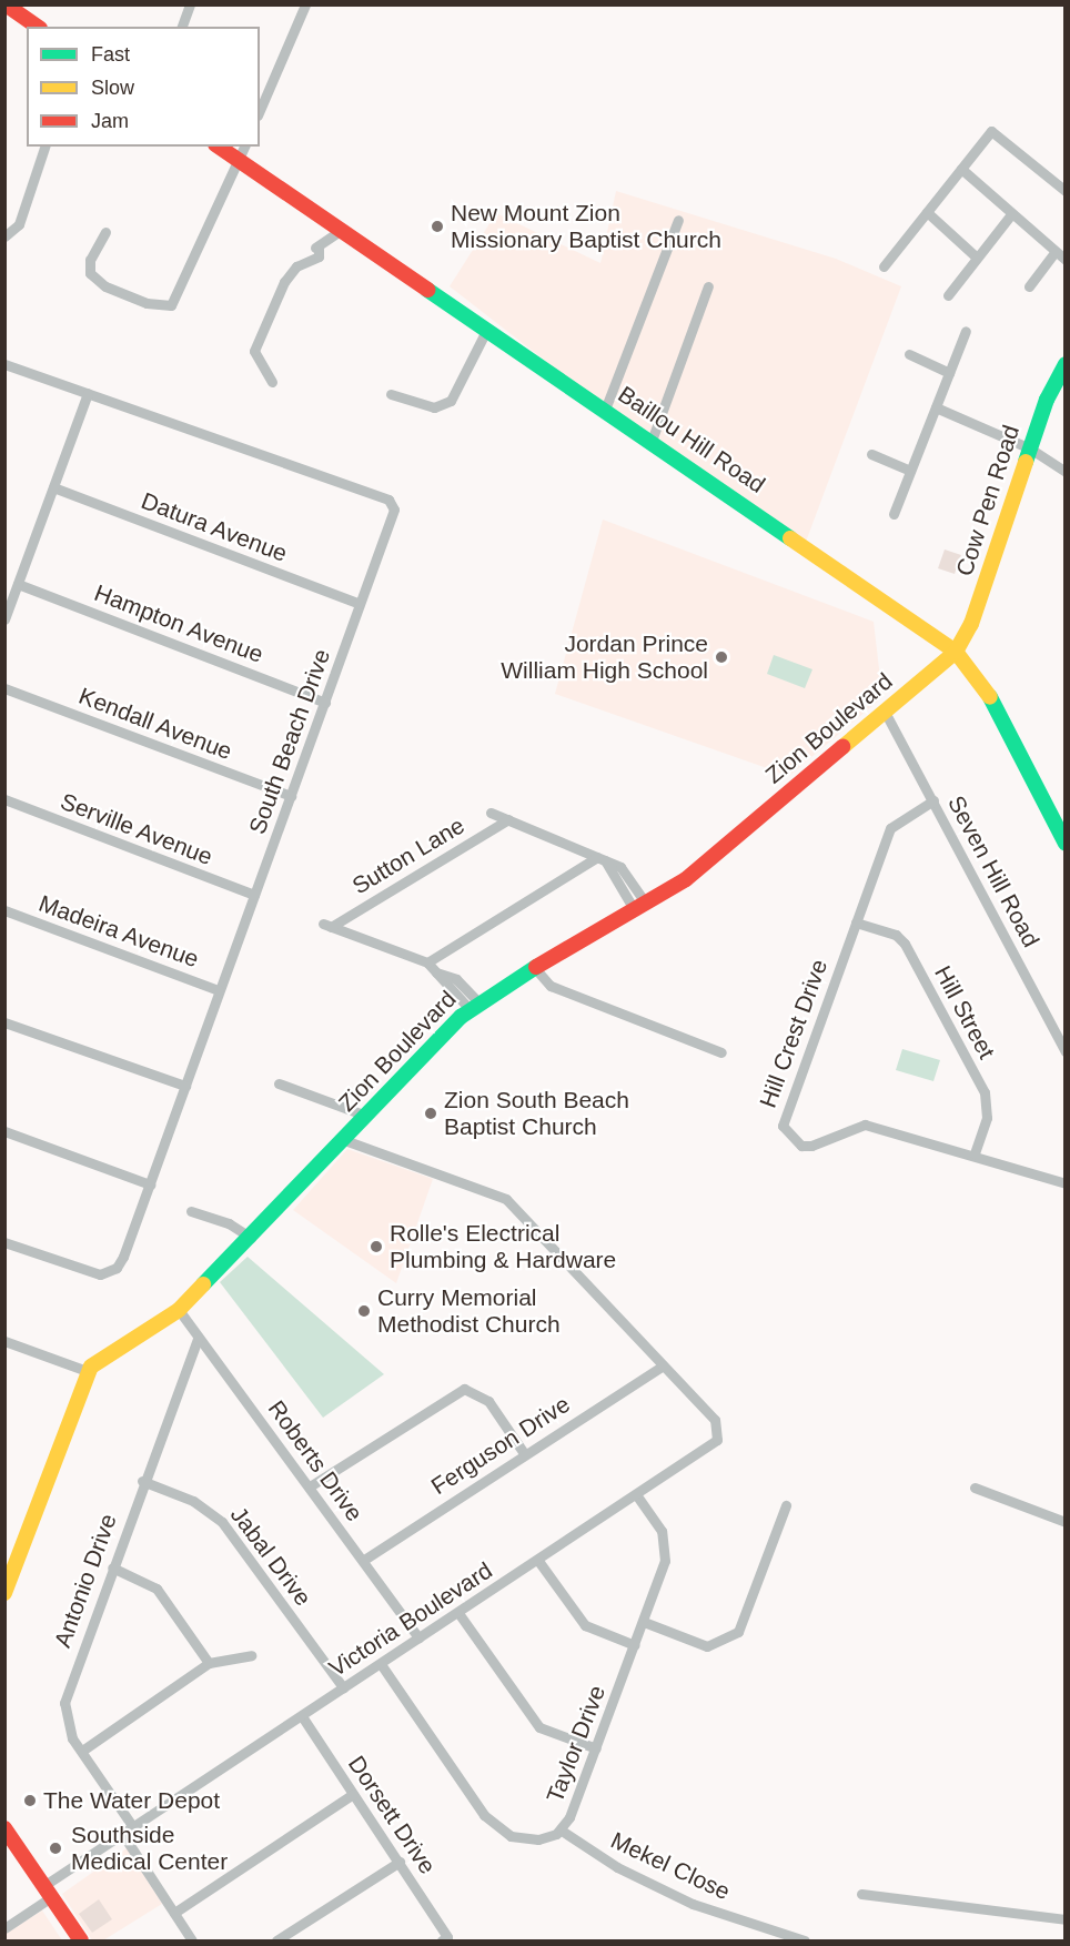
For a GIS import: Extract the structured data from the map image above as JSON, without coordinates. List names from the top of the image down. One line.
{"streets":{"main road":["Baillou Hill Road","Cow Pen Road","Zion Boulevard"],"street":["Datura Avenue","Hampton Avenue","Kendall Avenue","South Beach Drive","Serville Avenue","Sutton Lane","Seven Hill Road","Madeira Avenue","Hill Street","Hill Crest Drive","Ferguson Drive","Roberts Drive","Jabal Drive","Antonio Drive","Victoria Boulevard","Taylor Drive","Dorsett Drive","Mekel Close"]},"crossings":[["Baillou Hill Road","Cow Pen Road"],["Baillou Hill Road","Zion Boulevard"],["Cow Pen Road","Zion Boulevard"],["Datura Avenue","South Beach Drive"],["Hampton Avenue","South Beach Drive"],["Kendall Avenue","South Beach Drive"],["Zion Boulevard","Seven Hill Road"],["Zion Boulevard","Roberts Drive"],["South Beach Drive","Serville Avenue"],["South Beach Drive","Madeira Avenue"],["Seven Hill Road","Hill Crest Drive"],["Hill Street","Hill Crest Drive"],["Ferguson Drive","Roberts Drive"],["Ferguson Drive","Victoria Boulevard"],["Roberts Drive","Antonio Drive"],["Roberts Drive","Victoria Boulevard"],["Jabal Drive","Antonio Drive"],["Jabal Drive","Victoria Boulevard"],["Antonio Drive","Victoria Boulevard"],["Victoria Boulevard","Taylor Drive"],["Victoria Boulevard","Dorsett Drive"],["Taylor Drive","Mekel Close"]],"places":["New Mount Zion Missionary Baptist Church","Jordan Prince William High School","Zion South Beach Baptist Church","Rolle's Electrical Plumbing & Hardware","Curry Memorial Methodist Church","The Water Depot","Southside Medical Center"],"legend":["Fast","Slow","Jam"]}
